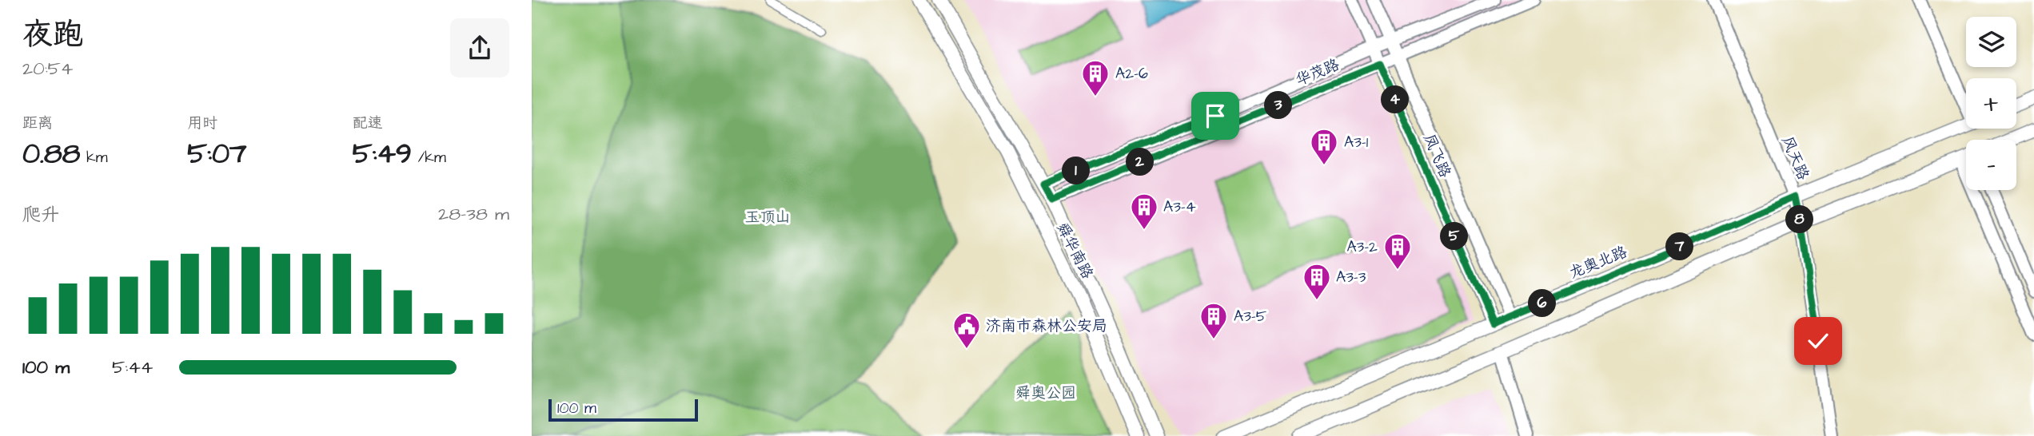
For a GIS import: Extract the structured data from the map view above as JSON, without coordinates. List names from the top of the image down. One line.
{"streets":{"main road":["舜华南路","龙奥北路"],"street":["华茂路","凤飞路","风天路"]},"crossings":[["华茂路","凤飞路"],["华茂路","舜华南路"],["凤飞路","龙奥北路"],["风天路","龙奥北路"]],"parks":["玉顶山","舜奥公园"],"places":{"building":["A2-6","A3-1","A3-4","A3-2","A3-3","A3-5"],"public building":["济南市森林公安局"]},"scale_bar":"100 m","page":{"heading":["夜跑","20:54"],"map_buttons":["+","−"],"pins":["4","3","2","1","8","5","7","6"],"stats":[["距离","0.88 km"],["用时","5:07"],["配速","5:49 /km"]],"chart":["爬升","28–38 m"],"list":[{"name":"100 m","note":"5:44"}],"scale":"100 m"}}
